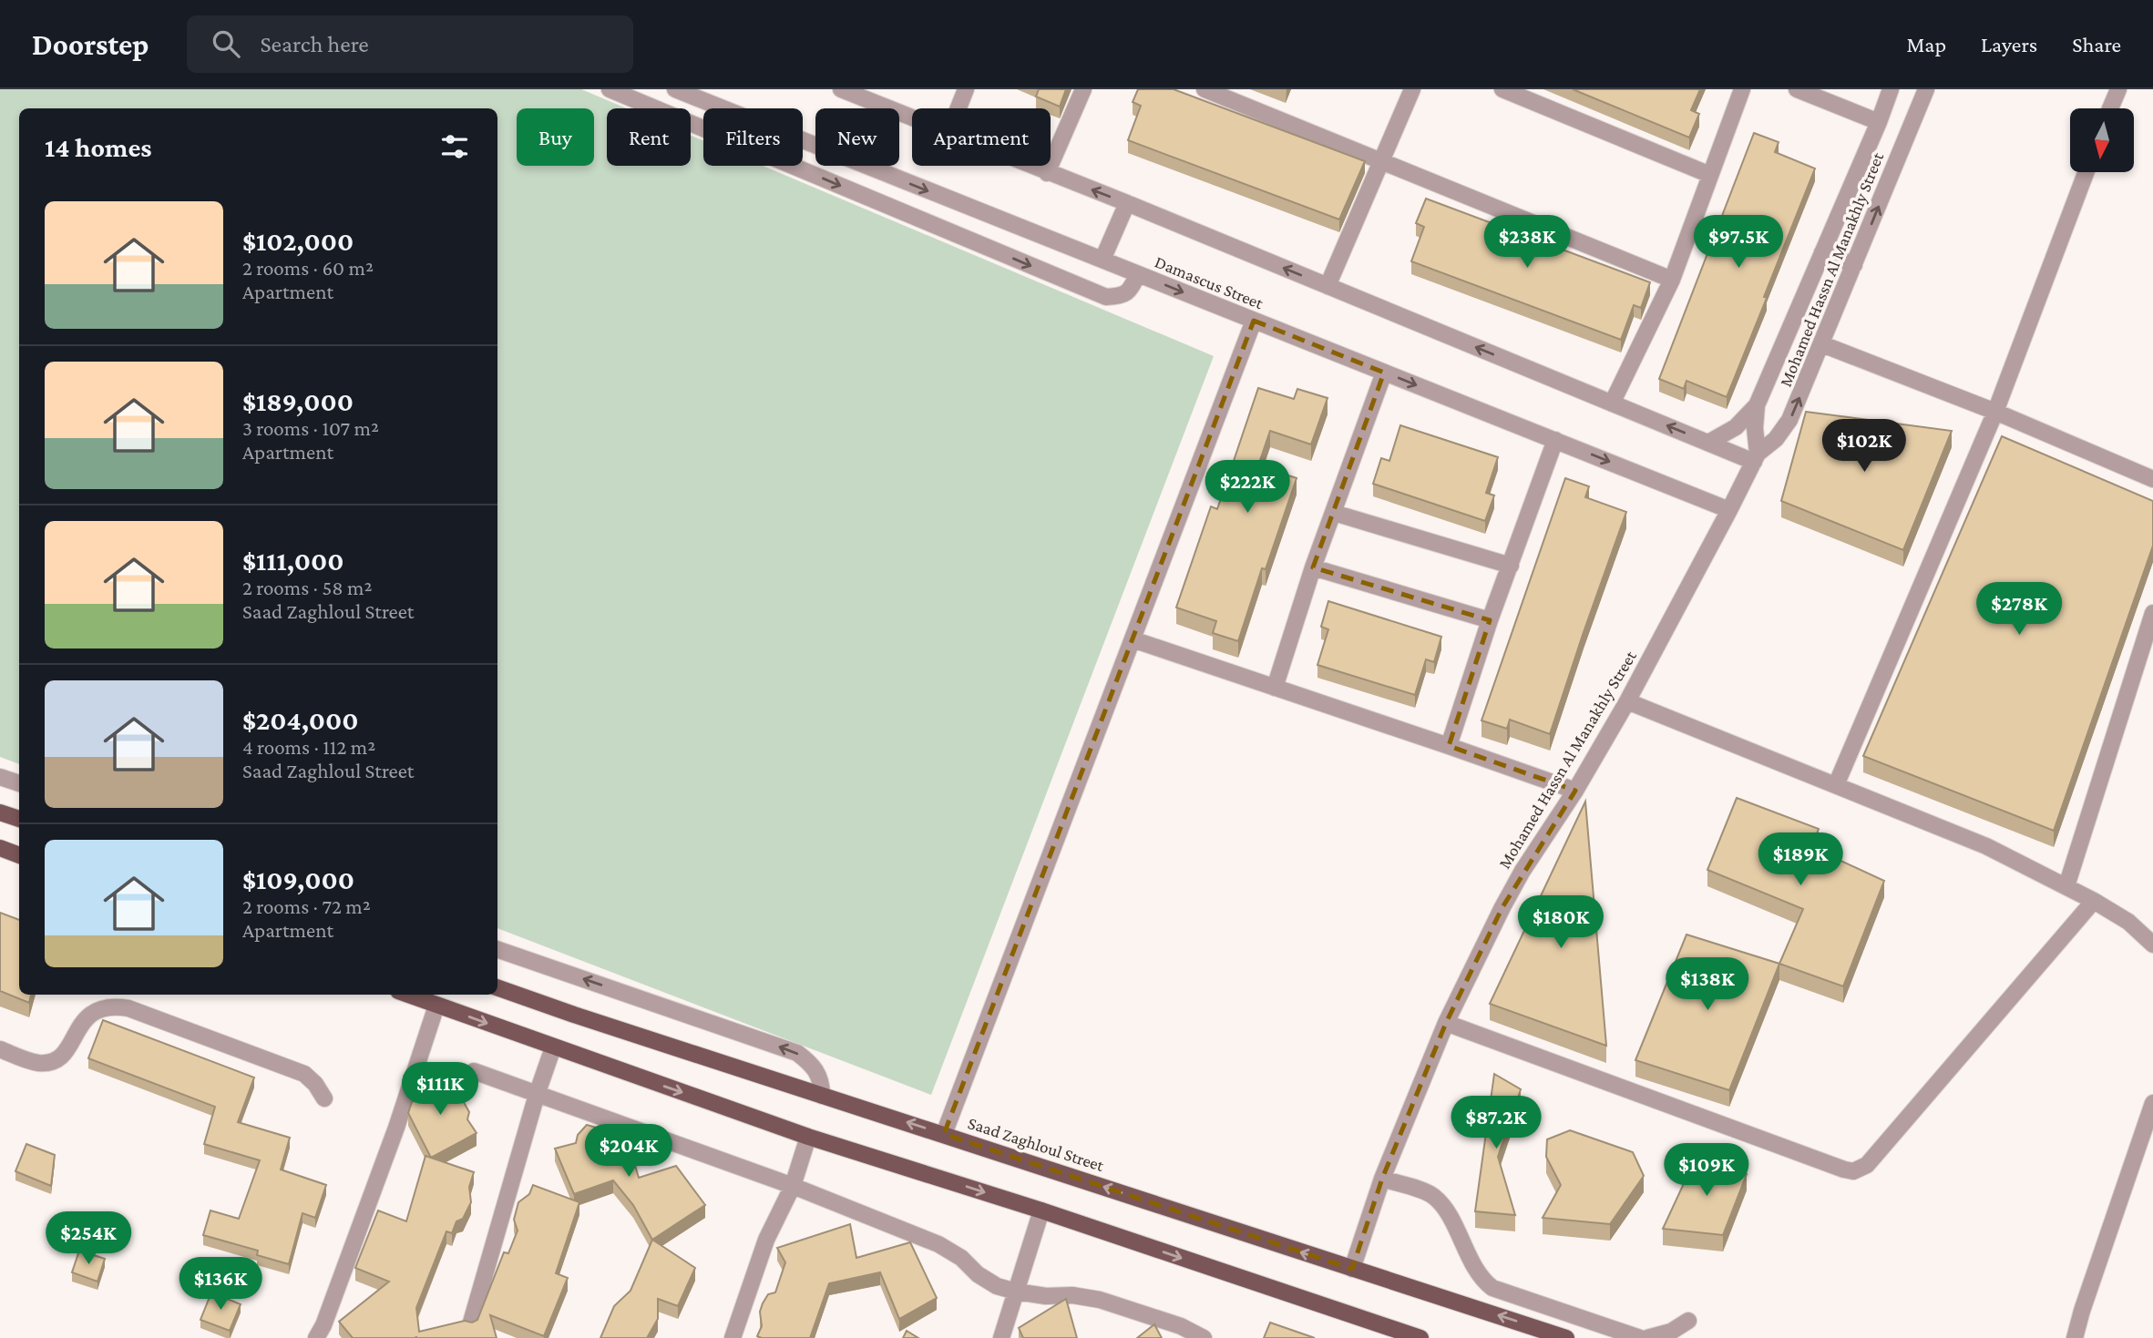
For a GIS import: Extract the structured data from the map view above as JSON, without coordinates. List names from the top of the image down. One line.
{"streets":{"main road":["Saad Zaghloul Street"],"street":["Mohamed Hassn Al Manakhly Street","Damascus Street"]},"crossings":[["Mohamed Hassn Al Manakhly Street","Damascus Street"],["Mohamed Hassn Al Manakhly Street","Saad Zaghloul Street"]],"north":"bottom","page":{"header":"Doorstep","search":"Search here","nav":["Map","Layers","Share"],"chip":["Buy","Rent","Filters","New","Apartment"],"heading":"14 homes","list":[{"name":"$102,000","note":"2 rooms · 60 m² · Apartment"},{"name":"$189,000","note":"3 rooms · 107 m² · Apartment"},{"name":"$111,000","note":"2 rooms · 58 m² · Saad Zaghloul Street"},{"name":"$204,000","note":"4 rooms · 112 m² · Saad Zaghloul Street"},{"name":"$109,000","note":"2 rooms · 72 m² · Apartment"}],"price":["$238K","$97.5K","$102K","$222K","$278K","$189K","$180K","$138K","$111K","$87.2K","$204K","$109K","$254K","$136K"]}}
